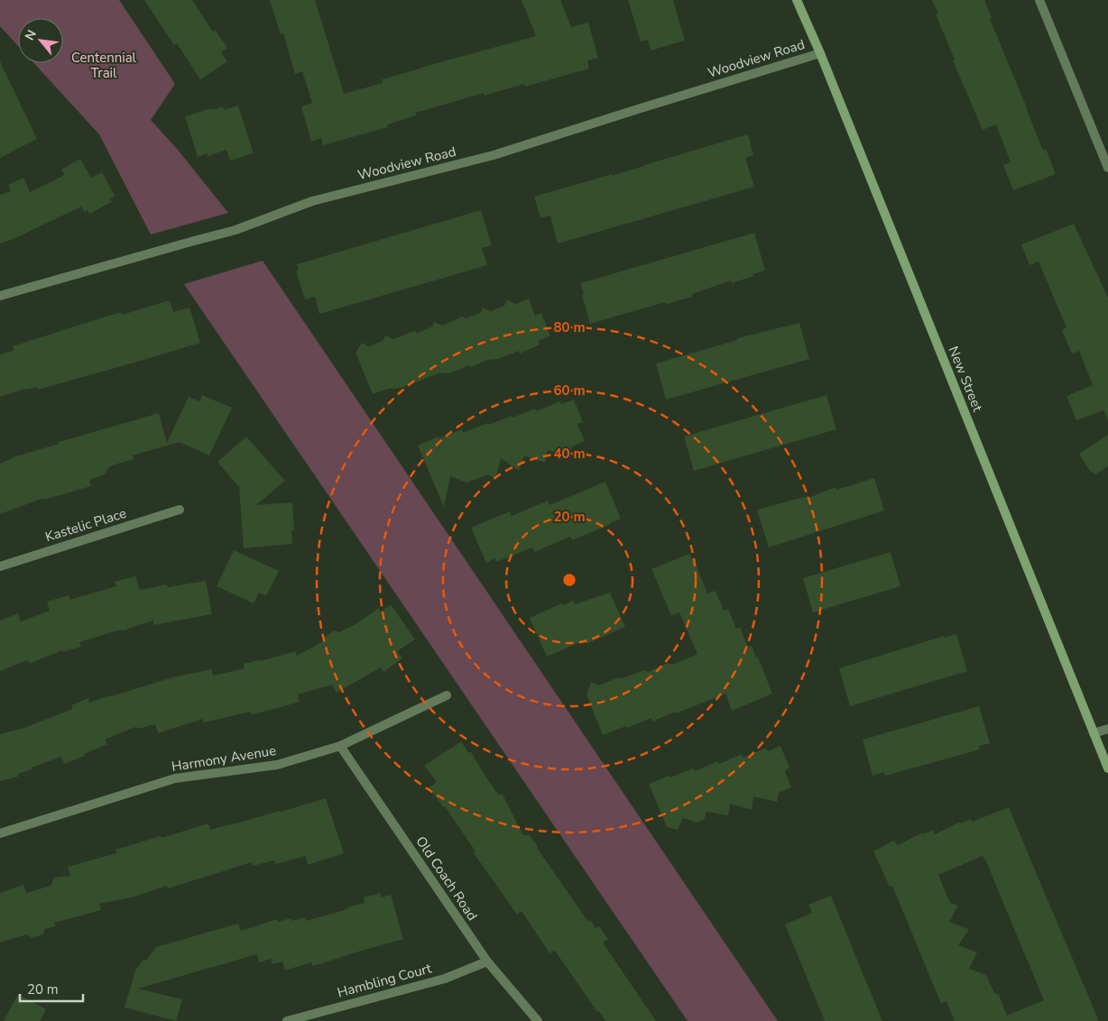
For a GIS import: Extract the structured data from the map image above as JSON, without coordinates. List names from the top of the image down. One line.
{"streets":{"main road":["New Street"],"street":["Woodview Road","Kastelic Place","Harmony Avenue","Old Coach Road","Hambling Court"]},"crossings":[["Woodview Road","New Street"],["Harmony Avenue","Old Coach Road"],["Old Coach Road","Hambling Court"]],"parks":["Centennial Trail"],"scale_bar":"20 m","north":"top left","rings":["80 m","60 m","40 m","20 m"]}
